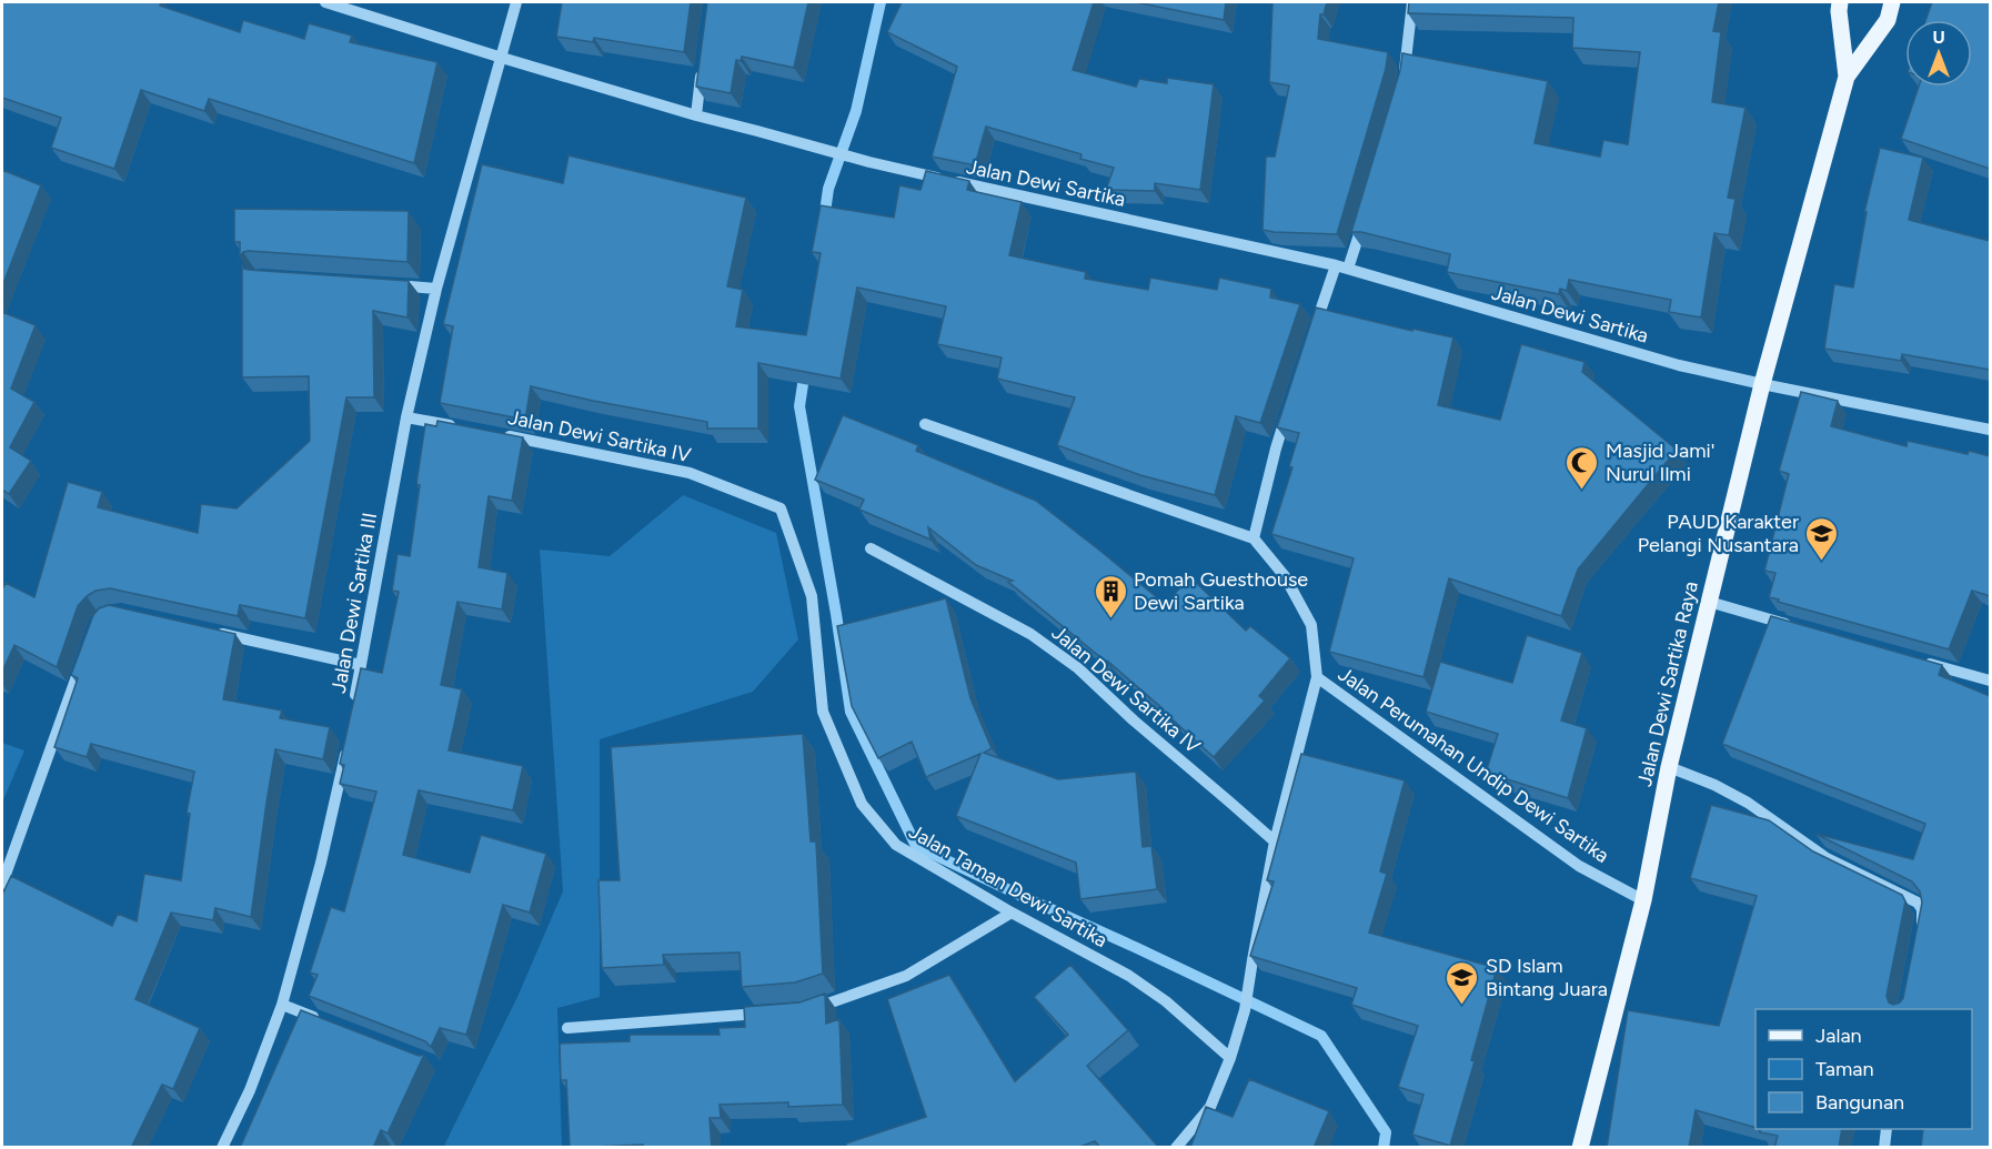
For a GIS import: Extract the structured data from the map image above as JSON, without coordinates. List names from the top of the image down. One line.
{"streets":{"main road":["Jalan Dewi Sartika Raya"],"street":["Jalan Dewi Sartika","Jalan Dewi Sartika IV","Jalan Dewi Sartika III","Jalan Perumahan Undip Dewi Sartika","Jalan Taman Dewi Sartika"]},"crossings":[["Jalan Dewi Sartika","Jalan Dewi Sartika III"],["Jalan Dewi Sartika","Jalan Dewi Sartika Raya"],["Jalan Dewi Sartika IV","Jalan Perumahan Undip Dewi Sartika"],["Jalan Dewi Sartika IV","Jalan Taman Dewi Sartika"],["Jalan Dewi Sartika Raya","Jalan Perumahan Undip Dewi Sartika"],["Jalan Perumahan Undip Dewi Sartika","Jalan Taman Dewi Sartika"]],"places":{"mosque":["Masjid Jami' Nurul Ilmi"],"school or university":["PAUD Karakter Pelangi Nusantara","SD Islam Bintang Juara"],"building":["Pomah Guesthouse Dewi Sartika"]},"legend":["Jalan","Taman","Bangunan"],"north":"top"}
